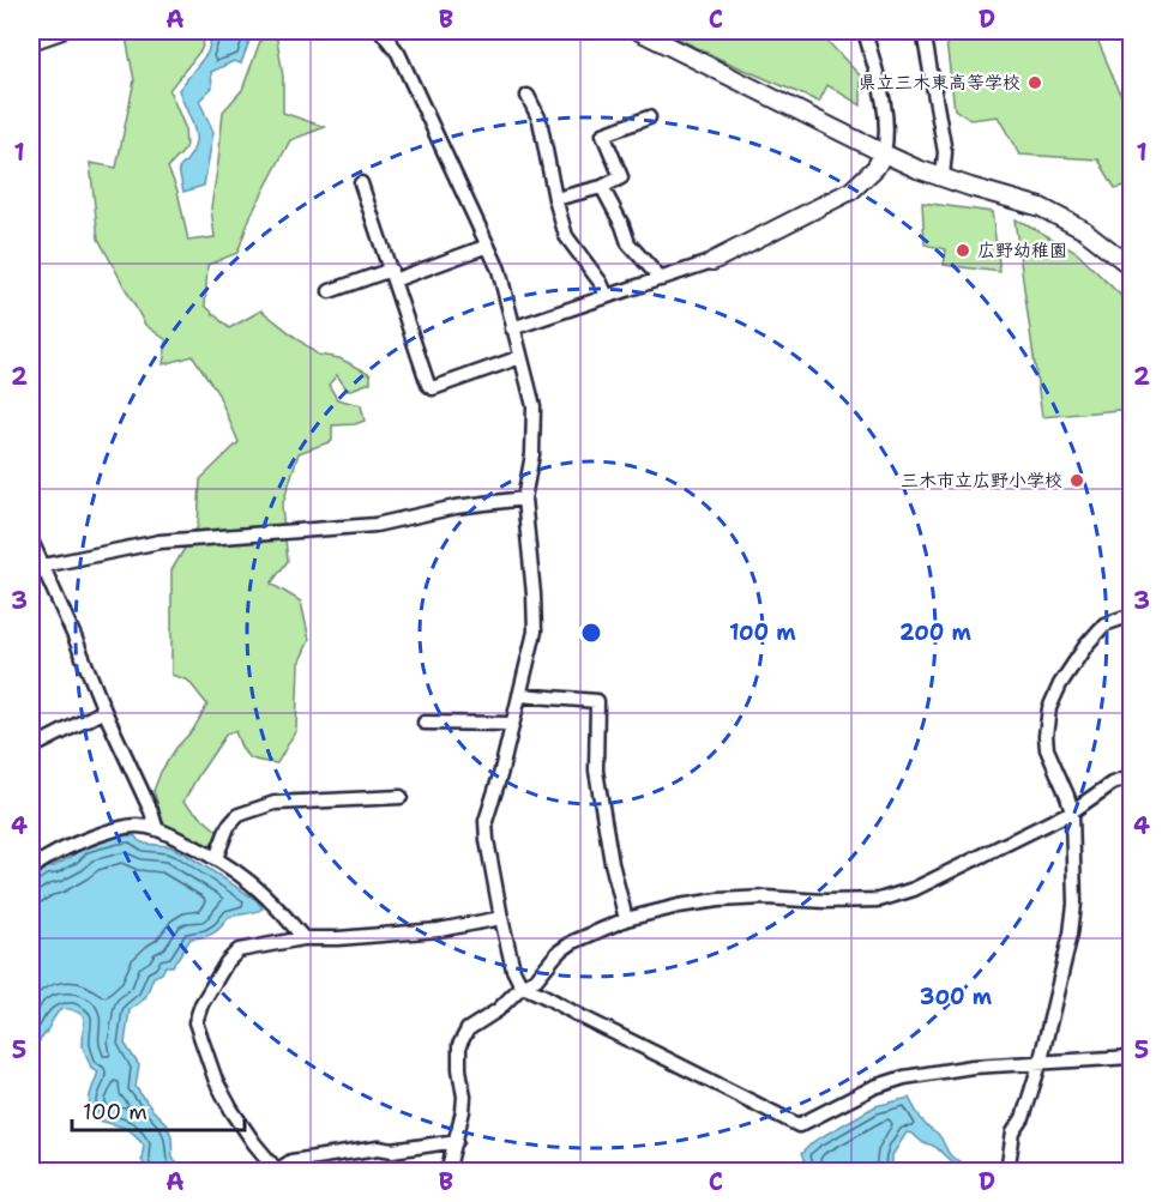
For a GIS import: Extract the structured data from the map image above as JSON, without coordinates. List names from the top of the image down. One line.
{"places":["県立三木東高等学校","広野幼稚園","三木市立広野小学校"],"scale_bar":"100 m","grid":{"columns":["A","B","C","D"],"rows":["1","2","3","4","5"]},"rings":["100 m","200 m","300 m"]}
